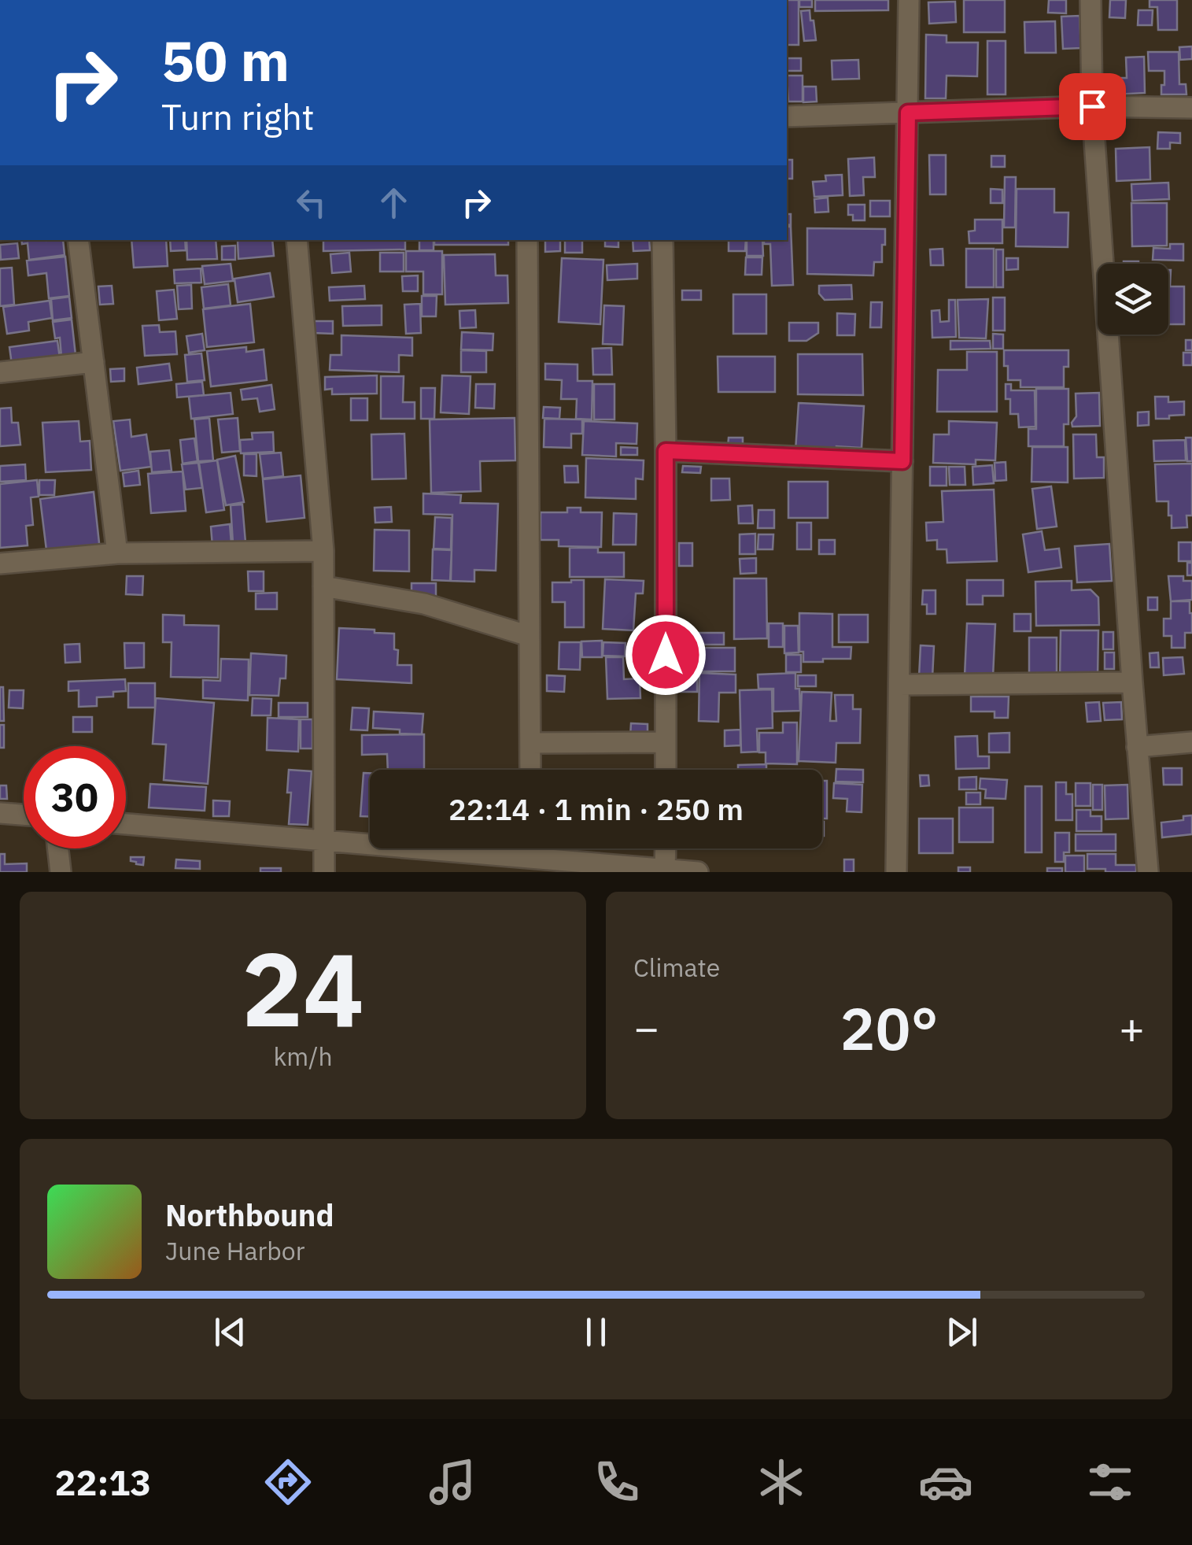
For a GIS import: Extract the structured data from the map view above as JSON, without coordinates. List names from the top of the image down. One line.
{"page":{"turn":["50 m","Turn right"],"limit":"30","trip":"22:14 · 1 min · 250 m","tile":[["24","km/h"],"Climate"],"heat":["−","20°","+"],"song":["Northbound","June Harbor"],"tabs":"22:13"}}
